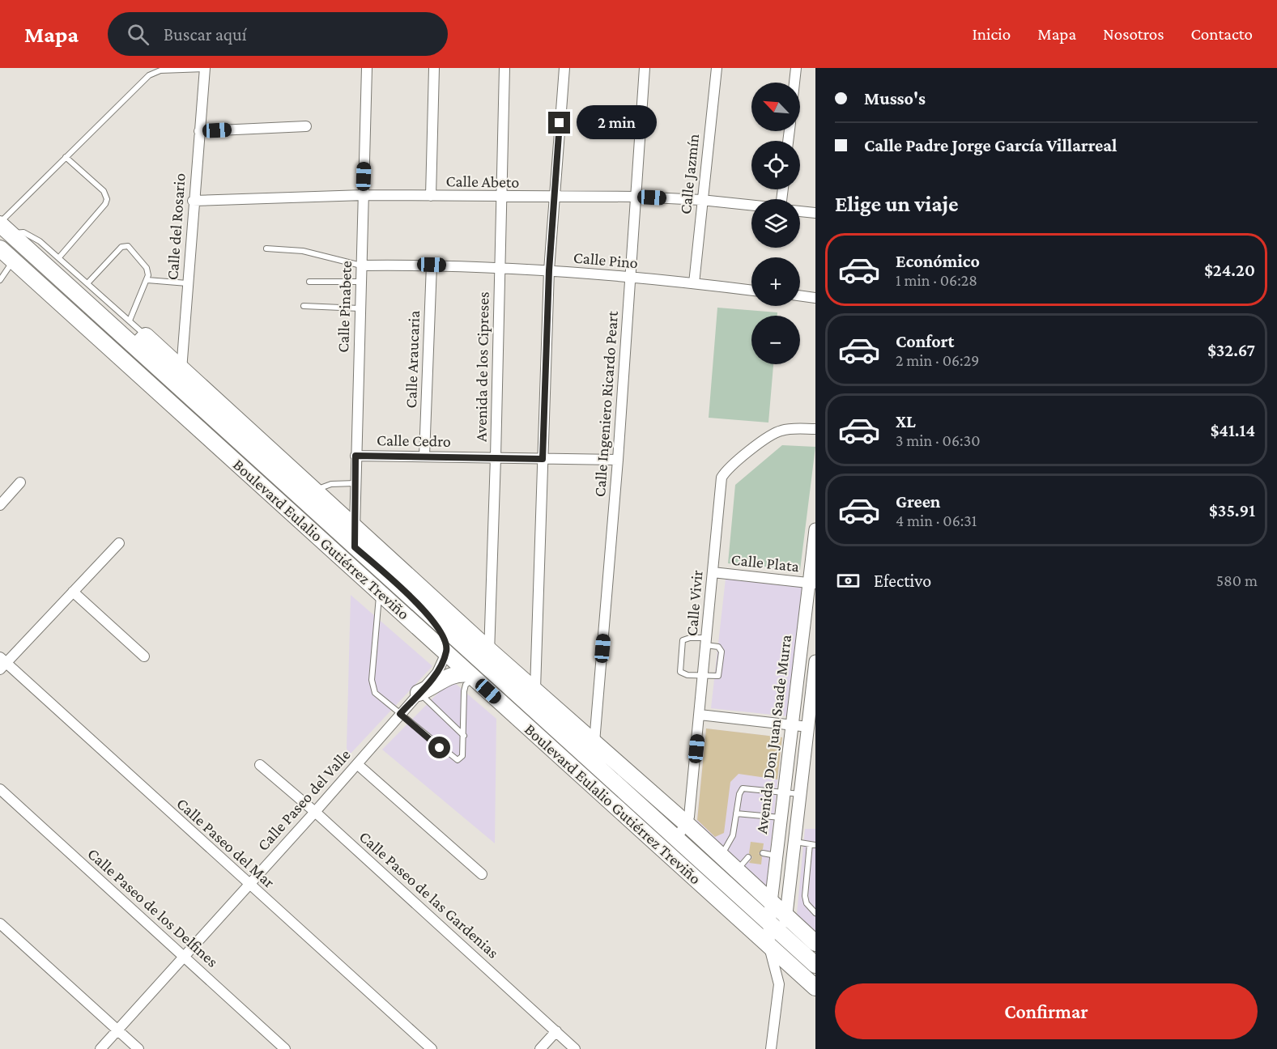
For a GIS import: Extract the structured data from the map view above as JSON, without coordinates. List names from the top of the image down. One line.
{"streets":{"main road":["Boulevard Eulalio Gutiérrez Treviño"],"street":["Calle Jazmín","Calle Abeto","Calle del Rosario","Calle Pino","Calle Pinabete","Calle Araucaria","Avenida de los Cipreses","Calle Ingeniero Ricardo Peart","Calle Cedro","Calle Plata","Calle Vivir","Avenida Don Juan Saade Murra","Calle Paseo del Valle","Calle Paseo del Mar","Calle Paseo de las Gardenias","Calle Paseo de los Delfines"]},"crossings":[["Calle Jazmín","Calle Abeto"],["Calle Jazmín","Calle Pino"],["Calle Abeto","Calle del Rosario"],["Calle Abeto","Calle Pinabete"],["Calle Abeto","Avenida de los Cipreses"],["Calle Abeto","Calle Ingeniero Ricardo Peart"],["Calle del Rosario","Boulevard Eulalio Gutiérrez Treviño"],["Calle Pino","Calle Pinabete"],["Calle Pino","Calle Araucaria"],["Calle Pino","Avenida de los Cipreses"],["Calle Pino","Calle Ingeniero Ricardo Peart"],["Calle Pinabete","Calle Cedro"],["Calle Pinabete","Boulevard Eulalio Gutiérrez Treviño"],["Calle Araucaria","Calle Cedro"],["Avenida de los Cipreses","Calle Cedro"],["Avenida de los Cipreses","Boulevard Eulalio Gutiérrez Treviño"],["Calle Ingeniero Ricardo Peart","Calle Cedro"],["Calle Ingeniero Ricardo Peart","Boulevard Eulalio Gutiérrez Treviño"],["Boulevard Eulalio Gutiérrez Treviño","Calle Vivir"],["Boulevard Eulalio Gutiérrez Treviño","Avenida Don Juan Saade Murra"],["Boulevard Eulalio Gutiérrez Treviño","Calle Paseo del Valle"],["Calle Plata","Calle Vivir"],["Calle Plata","Avenida Don Juan Saade Murra"],["Calle Paseo del Valle","Calle Paseo del Mar"],["Calle Paseo del Valle","Calle Paseo de las Gardenias"],["Calle Paseo del Valle","Calle Paseo de los Delfines"]],"north":"top left","page":{"header":"Mapa","search":"Buscar aquí","nav":["Inicio","Mapa","Nosotros","Contacto"],"banner":["Musso's","Calle Padre Jorge García Villarreal"],"map_buttons":["+","−"],"bubble":"2 min","heading":"Elige un viaje","list":[{"name":"Económico","note":"1 min · 06:28","value":"$24.20"},{"name":"Confort","note":"2 min · 06:29","value":"$32.67"},{"name":"XL","note":"3 min · 06:30","value":"$41.14"},{"name":"Green","note":"4 min · 06:31","value":"$35.91"}],"pay":["Efectivo","580 m"],"buttons":"Confirmar"}}
